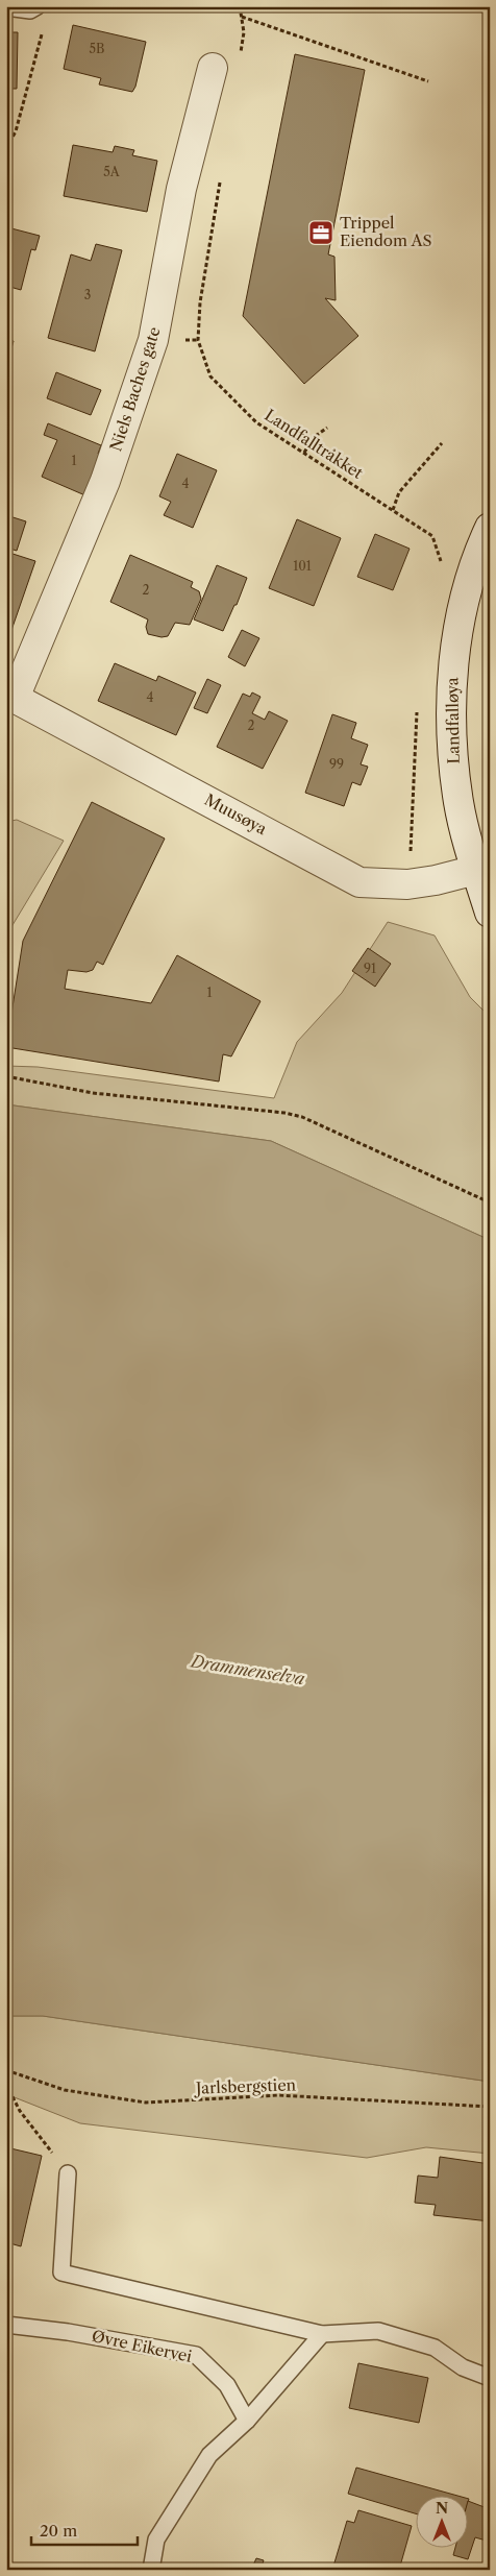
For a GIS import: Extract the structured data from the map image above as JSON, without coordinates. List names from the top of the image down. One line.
{"streets":{"street":["Niels Baches gate","Landfalløya","Muusøya"],"lane":["Øvre Eikervei"],"path":["Landfalltråkket","Jarlsbergstien"]},"crossings":[["Niels Baches gate","Muusøya"],["Landfalløya","Muusøya"]],"water":["Drammenselva"],"places":{"office":["Trippel Eiendom AS"]},"house_numbers":["5B","5A","3","1","4","101","2","4","2","99","91","1"],"scale_bar":"20 m","north":"top"}
